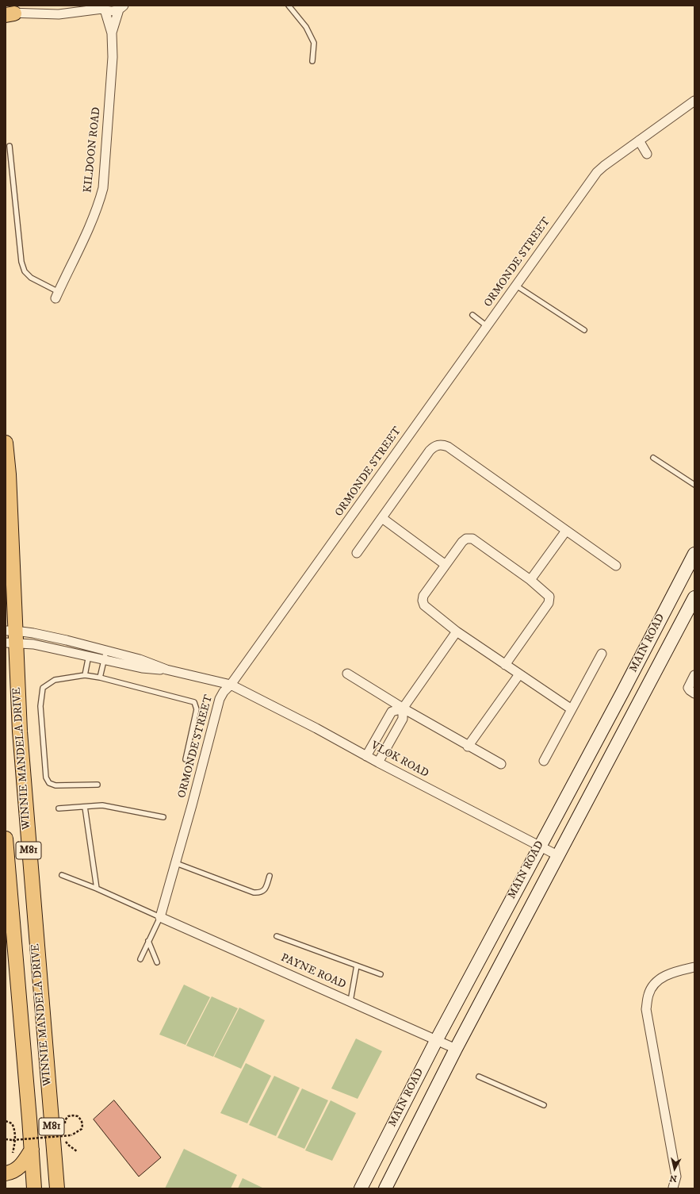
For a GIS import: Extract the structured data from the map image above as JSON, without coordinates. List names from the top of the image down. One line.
{"streets":{"main road":["MAIN ROAD","WINNIE MANDELA DRIVE","M81"],"street":["KILDOON ROAD","ORMONDE STREET","VLOK ROAD","PAYNE ROAD"]},"crossings":[["ORMONDE STREET","VLOK ROAD"],["ORMONDE STREET","PAYNE ROAD"],["MAIN ROAD","VLOK ROAD"],["MAIN ROAD","PAYNE ROAD"]],"north":"bottom"}
